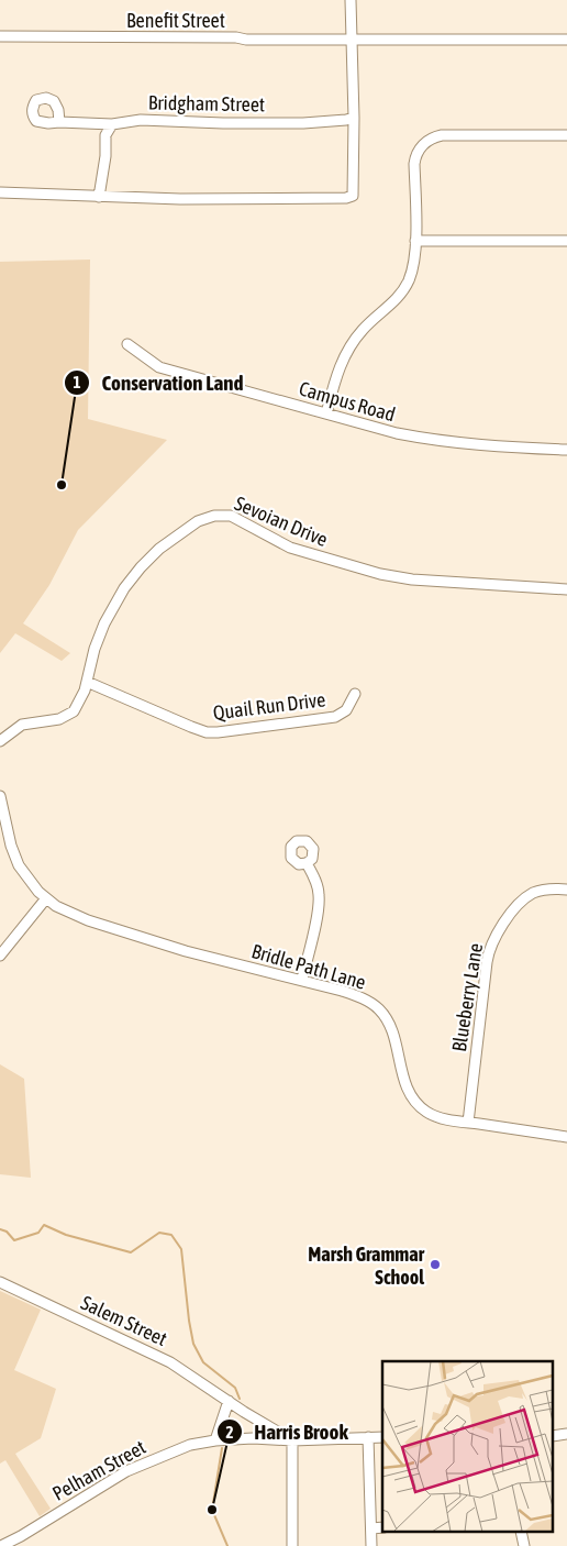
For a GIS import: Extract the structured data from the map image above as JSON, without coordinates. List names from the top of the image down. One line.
{"streets":{"street":["Benefit Street","Bridgham Street","Campus Road","Sevoian Drive","Quail Run Drive","Bridle Path Lane","Blueberry Lane","Salem Street","Pelham Street"]},"crossings":[["Sevoian Drive","Quail Run Drive"],["Bridle Path Lane","Blueberry Lane"],["Salem Street","Pelham Street"]],"places":["Conservation Land","Marsh Grammar School","Harris Brook"]}
